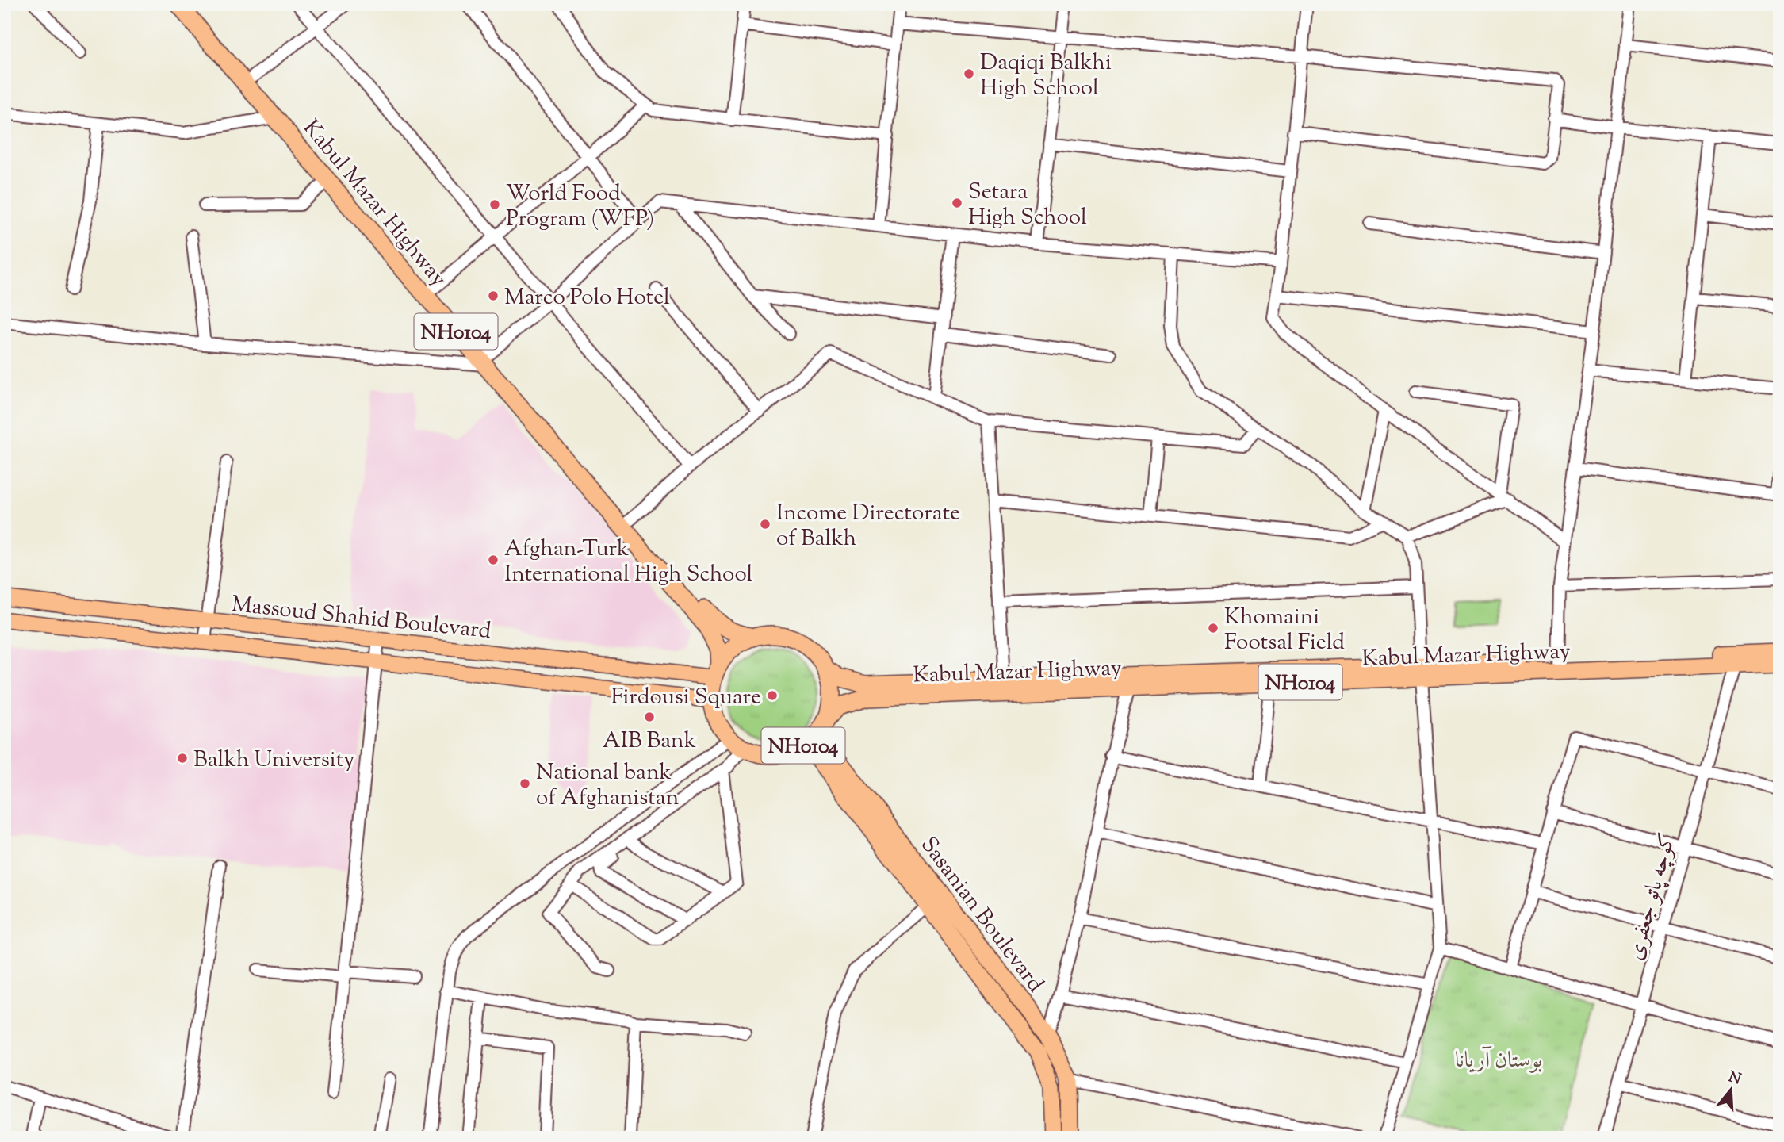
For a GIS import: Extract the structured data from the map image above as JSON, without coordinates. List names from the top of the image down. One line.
{"streets":{"highway":["Kabul Mazar Highway","NH0104","Sasanian Boulevard"],"main road":["Massoud Shahid Boulevard"],"street":["کوچه پاتو جعفری"]},"crossings":[["Kabul Mazar Highway","NH0104"],["Kabul Mazar Highway","Massoud Shahid Boulevard"],["Kabul Mazar Highway","کوچه پاتو جعفری"],["Kabul Mazar Highway","Sasanian Boulevard"],["NH0104","Massoud Shahid Boulevard"],["NH0104","Sasanian Boulevard"],["Massoud Shahid Boulevard","Sasanian Boulevard"]],"parks":["بوستان آریانا"],"places":["Daqiqi Balkhi High School","Setara High School","World Food Program (WFP)","Marco Polo Hotel","Income Directorate of Balkh","Afghan-Turk International High School","Khomaini Footsal Field","Firdousi Square","AIB Bank","Balkh University","National bank of Afghanistan"],"north":"top"}
